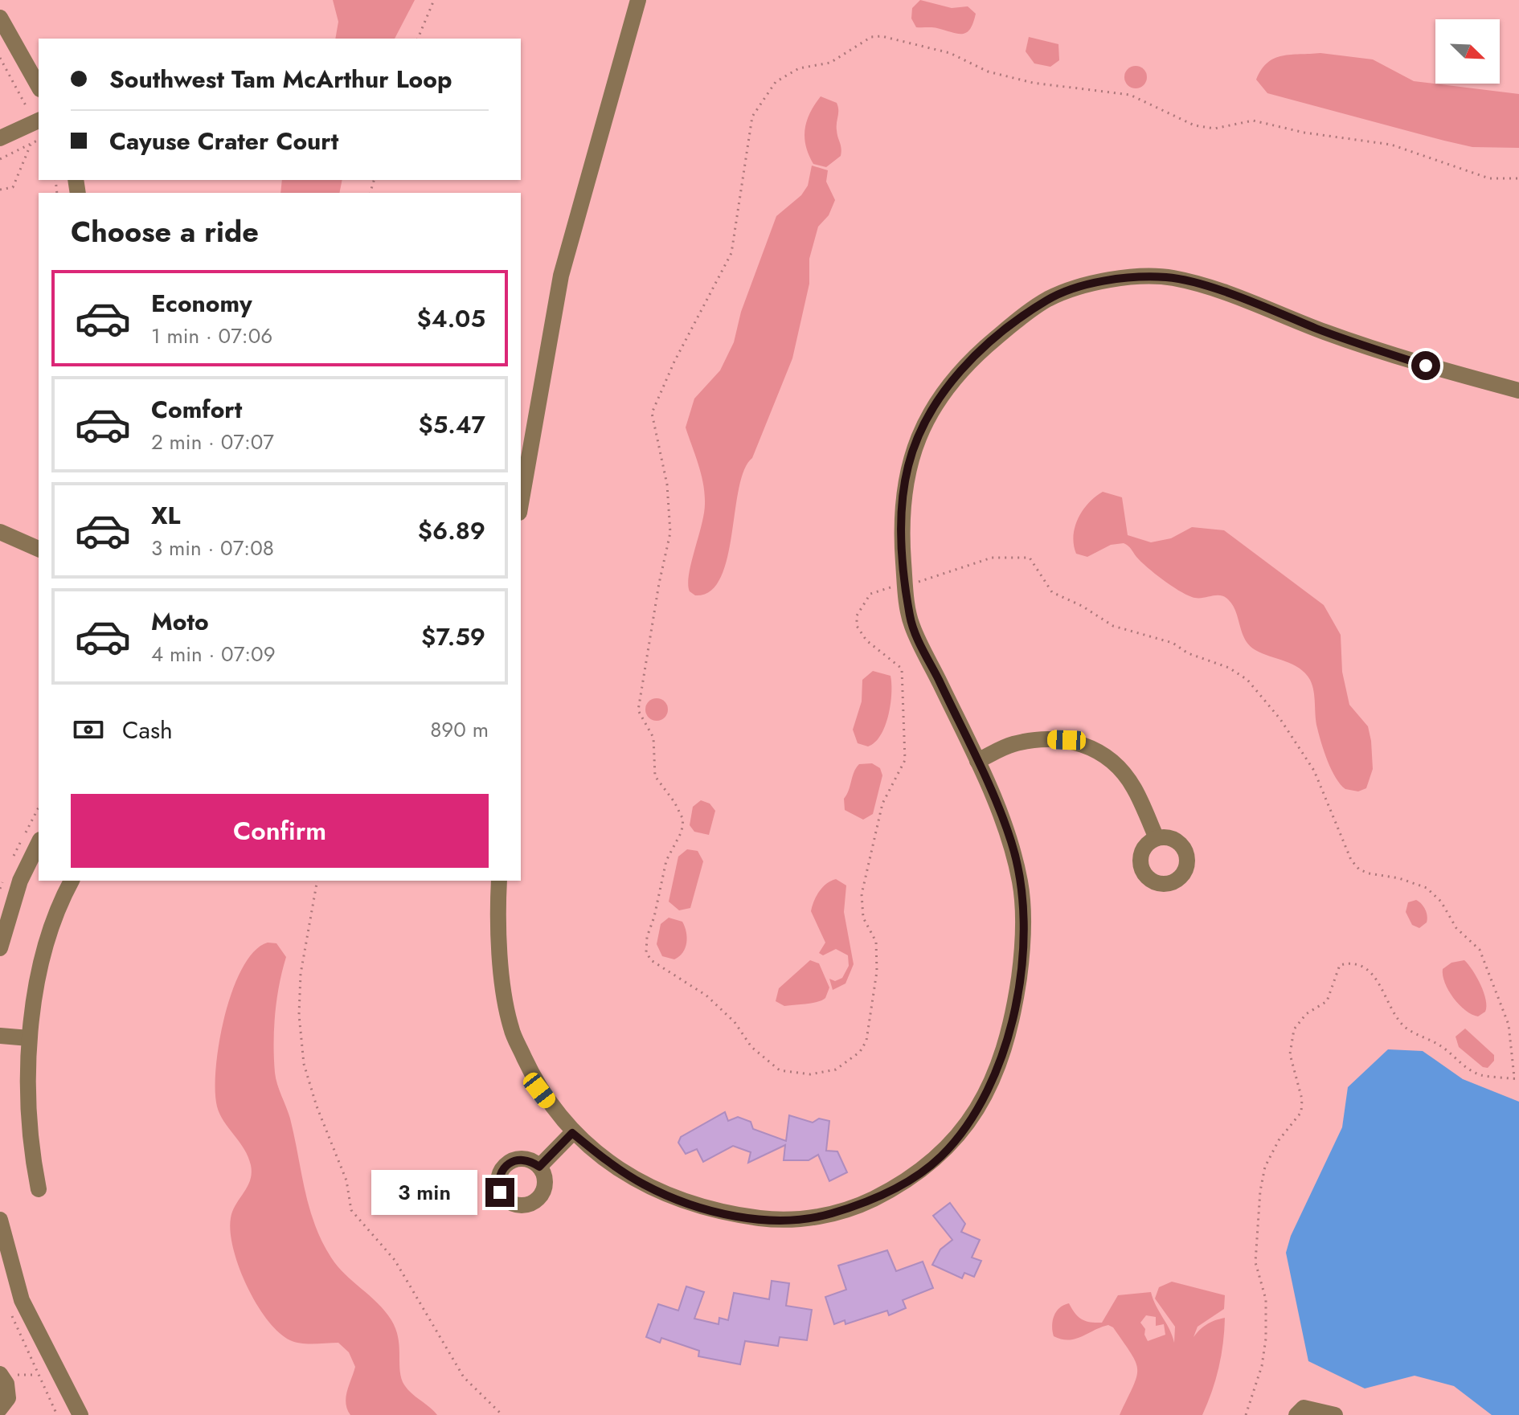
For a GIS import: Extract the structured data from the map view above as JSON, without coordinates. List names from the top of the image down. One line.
{"north":"bottom right","page":{"banner":["Southwest Tam McArthur Loop","Cayuse Crater Court"],"heading":"Choose a ride","list":[{"name":"Economy","note":"1 min · 07:06","value":"$4.05"},{"name":"Comfort","note":"2 min · 07:07","value":"$5.47"},{"name":"XL","note":"3 min · 07:08","value":"$6.89"},{"name":"Moto","note":"4 min · 07:09","value":"$7.59"}],"pay":["Cash","890 m"],"buttons":"Confirm","bubble":"3 min"}}
